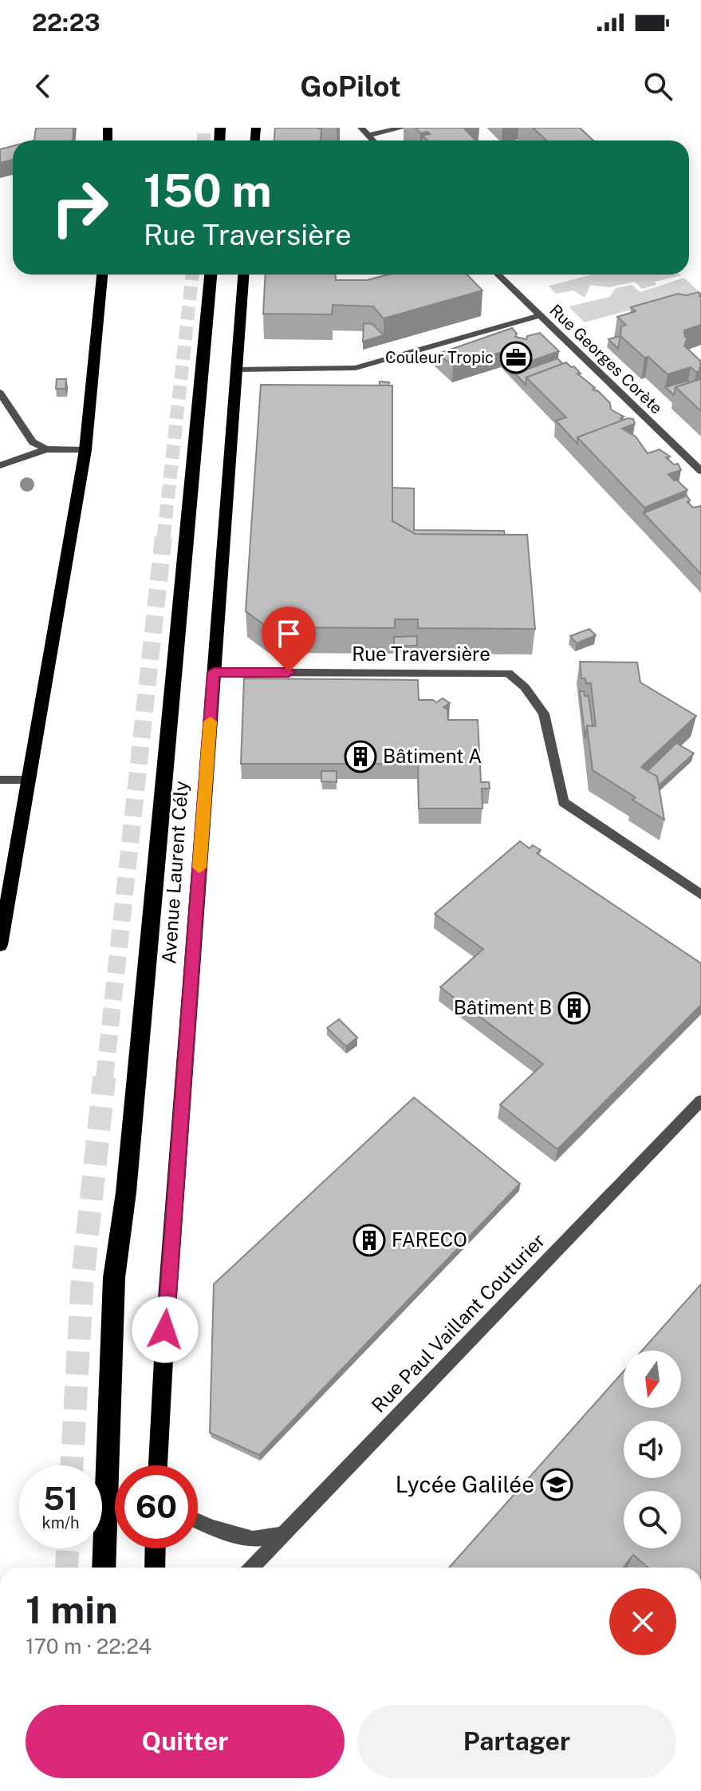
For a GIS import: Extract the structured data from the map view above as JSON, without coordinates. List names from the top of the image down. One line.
{"streets":{"main road":["Avenue Laurent Cély"],"street":["Rue Georges Corète","Rue Traversière","Rue Paul Vaillant Couturier"]},"crossings":[["Rue Traversière","Avenue Laurent Cély"]],"places":{"office":["Couleur Tropic"],"building":["Bâtiment A","Bâtiment B","FARECO"],"school or university":["Lycée Galilée"]},"north":"bottom","page":{"status":"22:23","header":"GoPilot","turn":["150 m","Rue Traversière"],"speed":"51 km/h","limit":"60","heading":["1 min","170 m · 22:24"],"buttons":["Quitter","Partager"]}}
